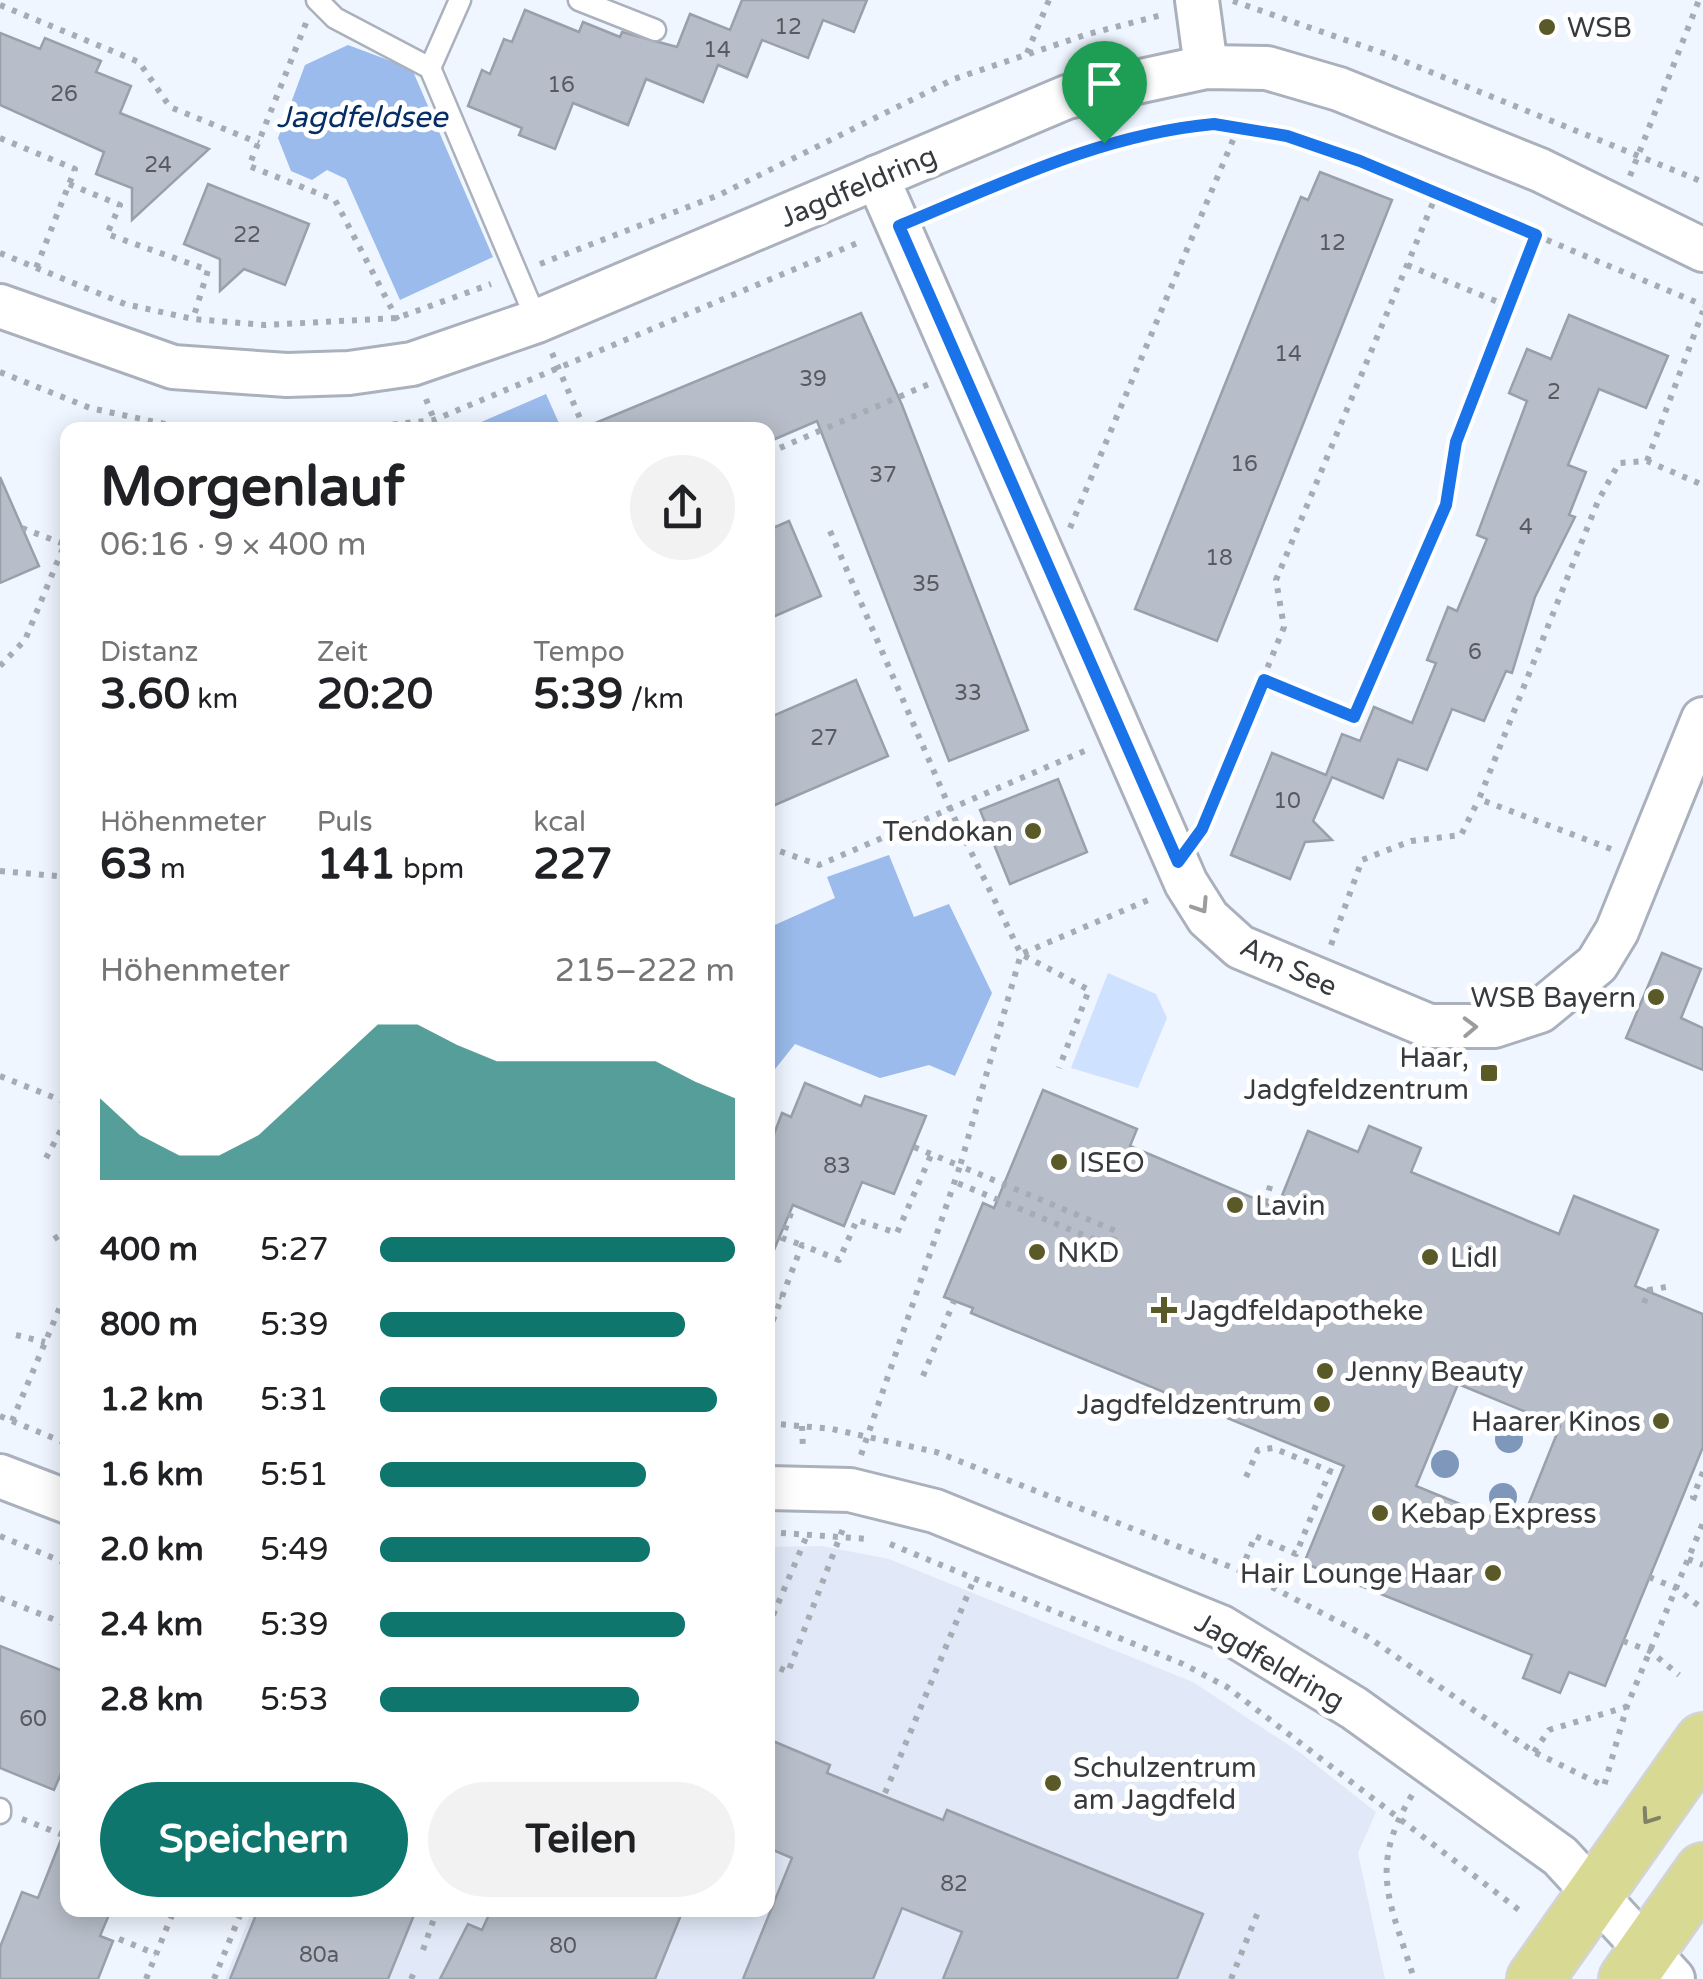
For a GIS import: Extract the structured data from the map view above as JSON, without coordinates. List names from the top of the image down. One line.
{"streets":{"street":["Jagdfeldring","Am See"]},"crossings":[["Jagdfeldring","Am See"]],"water":["Jagdfeldsee"],"places":{"other":["WSB","Tendokan","WSB Bayern","ISEO","Lavin","NKD","Lidl","Jenny Beauty","Jagdfeldzentrum","Haarer Kinos","Kebap Express","Hair Lounge Haar","Schulzentrum am Jagdfeld"],"transit":["Haar, Jadgfeldzentrum"],"health":["Jagdfeldapotheke"]},"house_numbers":["12","14","16","26","24","22","12","14","39","2","16","37","4","18","35","6","33","27","10","83","60","82","80","80a"],"page":{"heading":["Morgenlauf","06:16 · 9 × 400 m"],"stats":[["Distanz","3.60 km"],["Zeit","20:20"],["Tempo","5:39 /km"],["Höhenmeter","63 m"],["Puls","141 bpm"],["kcal","227"]],"chart":["Höhenmeter","215–222 m"],"list":[{"name":"400 m","note":"5:27"},{"name":"800 m","note":"5:39"},{"name":"1.2 km","note":"5:31"},{"name":"1.6 km","note":"5:51"},{"name":"2.0 km","note":"5:49"},{"name":"2.4 km","note":"5:39"},{"name":"2.8 km","note":"5:53"}],"buttons":["Speichern","Teilen"]}}
